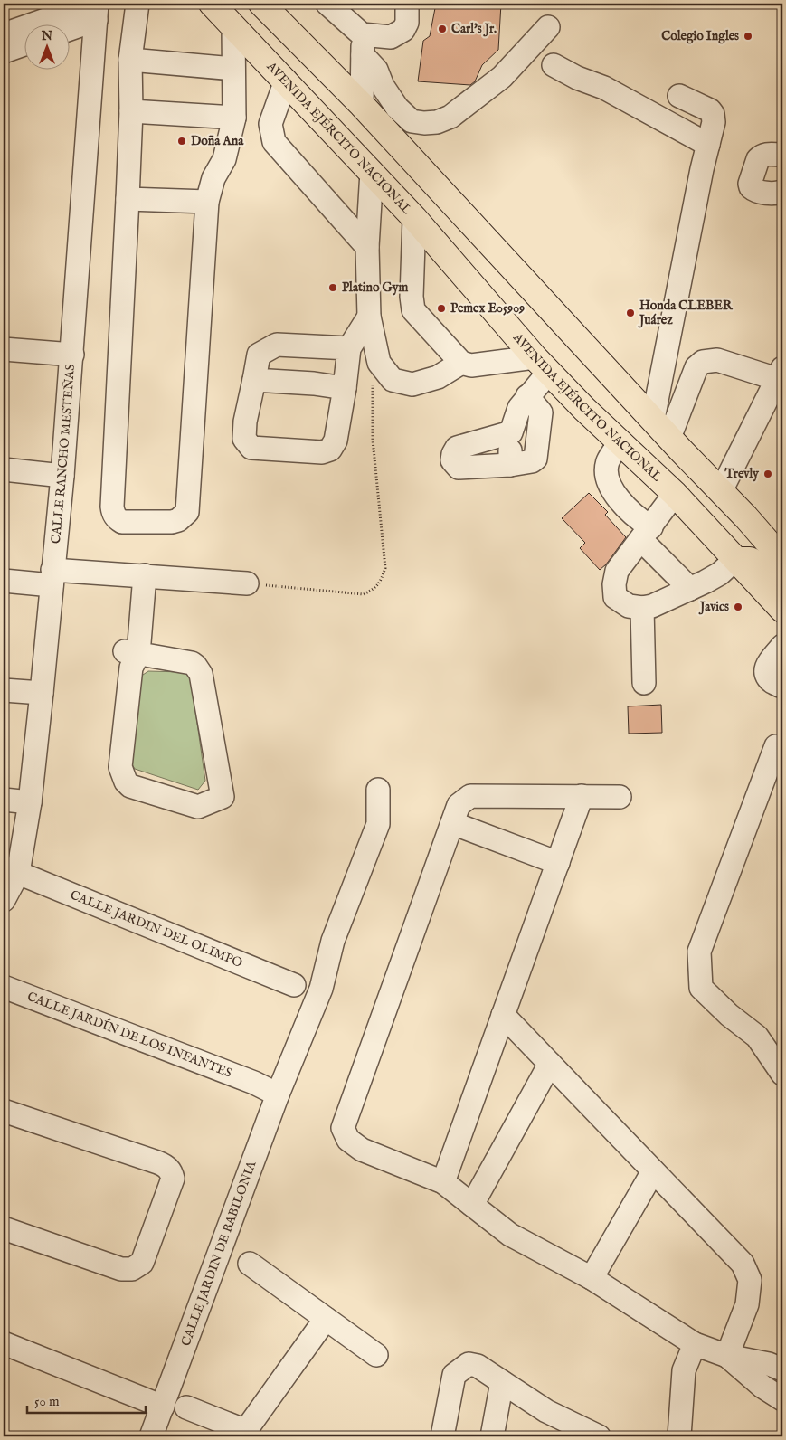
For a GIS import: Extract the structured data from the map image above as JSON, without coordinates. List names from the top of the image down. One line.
{"streets":{"main road":["AVENIDA EJÉRCITO NACIONAL"],"street":["CALLE RANCHO MESTEÑAS","CALLE JARDIN DEL OLIMPO","CALLE JARDÍN DE LOS INFANTES","CALLE JARDIN DE BABILONIA"]},"crossings":[["CALLE RANCHO MESTEÑAS","CALLE JARDIN DEL OLIMPO"],["CALLE JARDÍN DE LOS INFANTES","CALLE JARDIN DE BABILONIA"]],"places":["Carl's Jr.","Colegio Ingles","Doña Ana","Platino Gym","Pemex E05909","Honda CLEBER Juárez","Trevly","Javics"],"scale_bar":"50 m","north":"top"}
